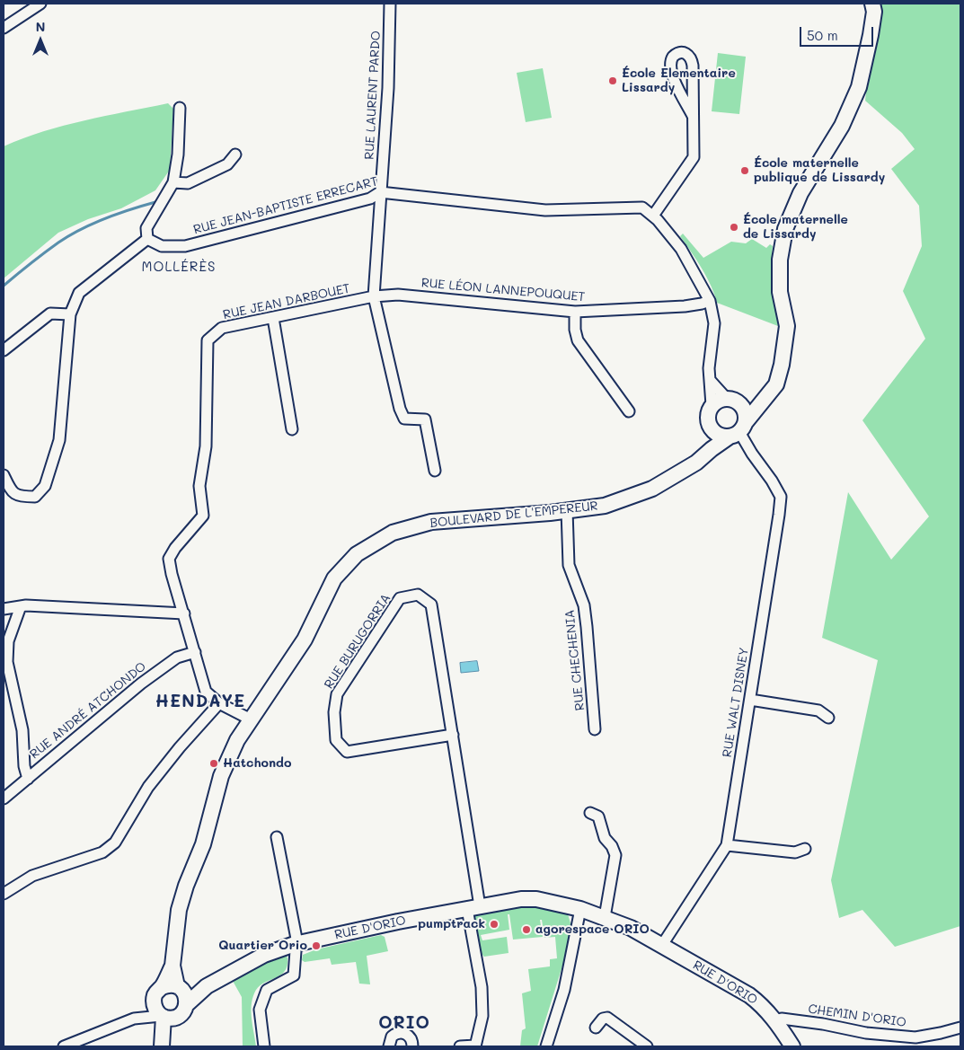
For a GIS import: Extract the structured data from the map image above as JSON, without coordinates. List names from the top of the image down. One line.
{"streets":{"main road":["BOULEVARD DE L'EMPEREUR","RUE D'ORIO"],"street":["RUE LAURENT PARDO","RUE JEAN-BAPTISTE ERRECART","RUE LÉON LANNEPOUQUET","RUE JEAN DARBOUET","RUE BURUGORRIA","RUE CHECHENIA","RUE WALT DISNEY","RUE ANDRÉ ATCHONDO","CHEMIN D'ORIO"]},"crossings":[["RUE LAURENT PARDO","RUE JEAN-BAPTISTE ERRECART"],["RUE LAURENT PARDO","RUE LÉON LANNEPOUQUET"],["RUE LAURENT PARDO","RUE JEAN DARBOUET"],["RUE JEAN-BAPTISTE ERRECART","RUE LÉON LANNEPOUQUET"],["RUE JEAN-BAPTISTE ERRECART","BOULEVARD DE L'EMPEREUR"],["RUE JEAN-BAPTISTE ERRECART","RUE WALT DISNEY"],["RUE LÉON LANNEPOUQUET","RUE JEAN DARBOUET"],["BOULEVARD DE L'EMPEREUR","RUE CHECHENIA"],["BOULEVARD DE L'EMPEREUR","RUE WALT DISNEY"],["BOULEVARD DE L'EMPEREUR","RUE D'ORIO"],["RUE BURUGORRIA","RUE D'ORIO"],["RUE WALT DISNEY","RUE D'ORIO"],["RUE D'ORIO","CHEMIN D'ORIO"]],"districts":["MOLLÉRÈS","HENDAYE","ORIO"],"places":["École Elementaire Lissardy","École maternelle publique de Lissardy","École maternelle de Lissardy","Hatchondo","pumptrack","agorespace ORIO","Quartier Orio"],"scale_bar":"50 m","north":"top"}
